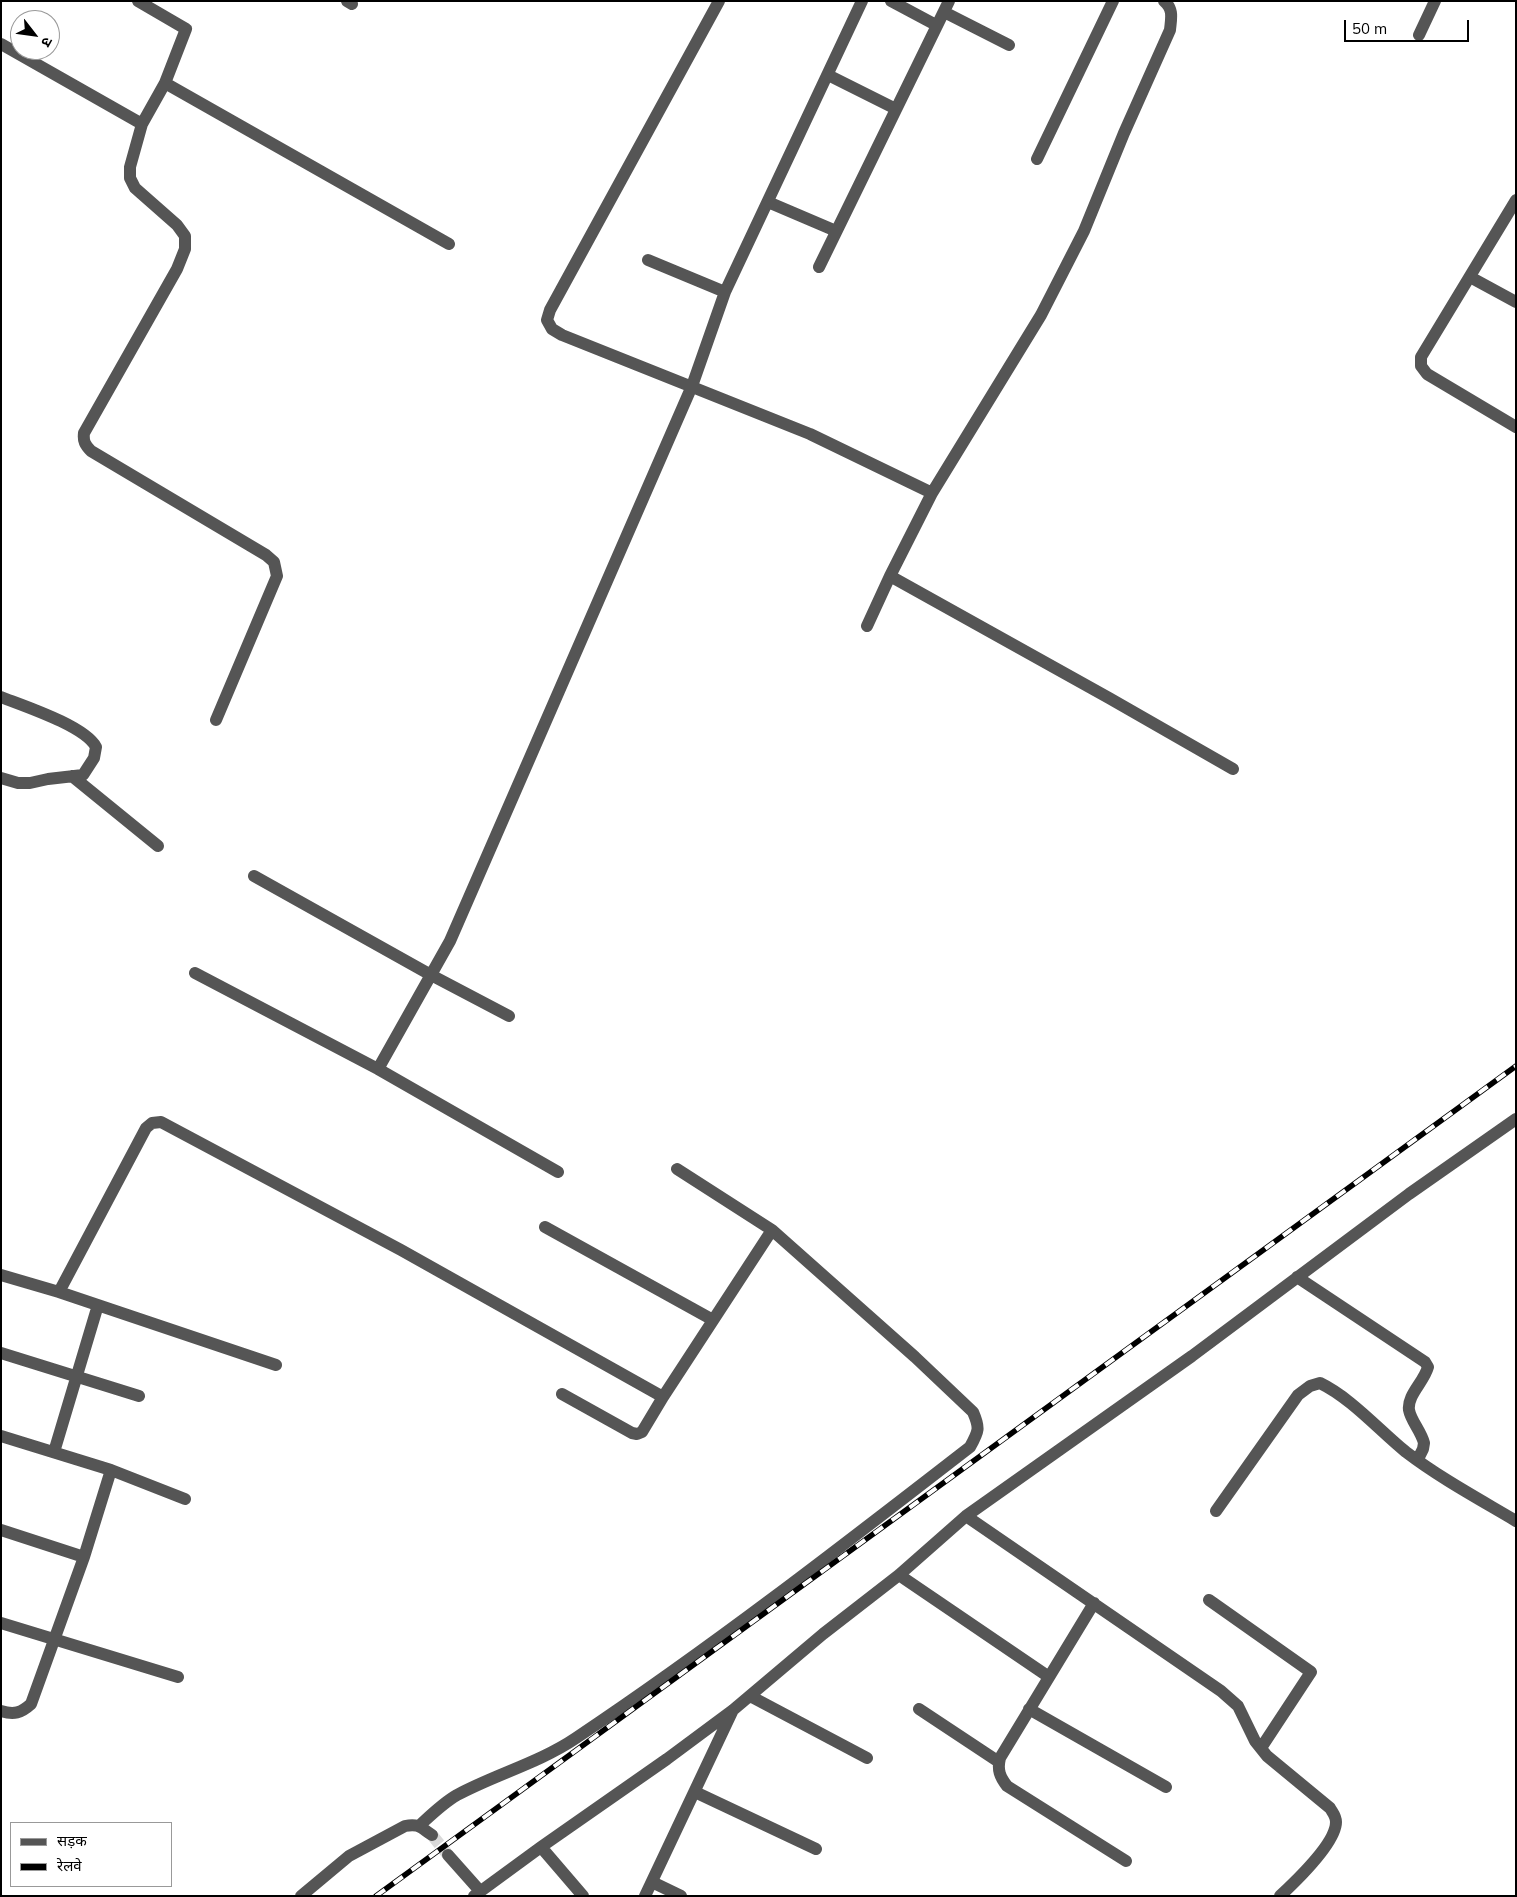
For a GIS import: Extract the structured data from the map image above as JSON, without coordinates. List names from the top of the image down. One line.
{"legend":["सड़क","रेलवे"],"scale_bar":"50 m","north":"bottom right"}
